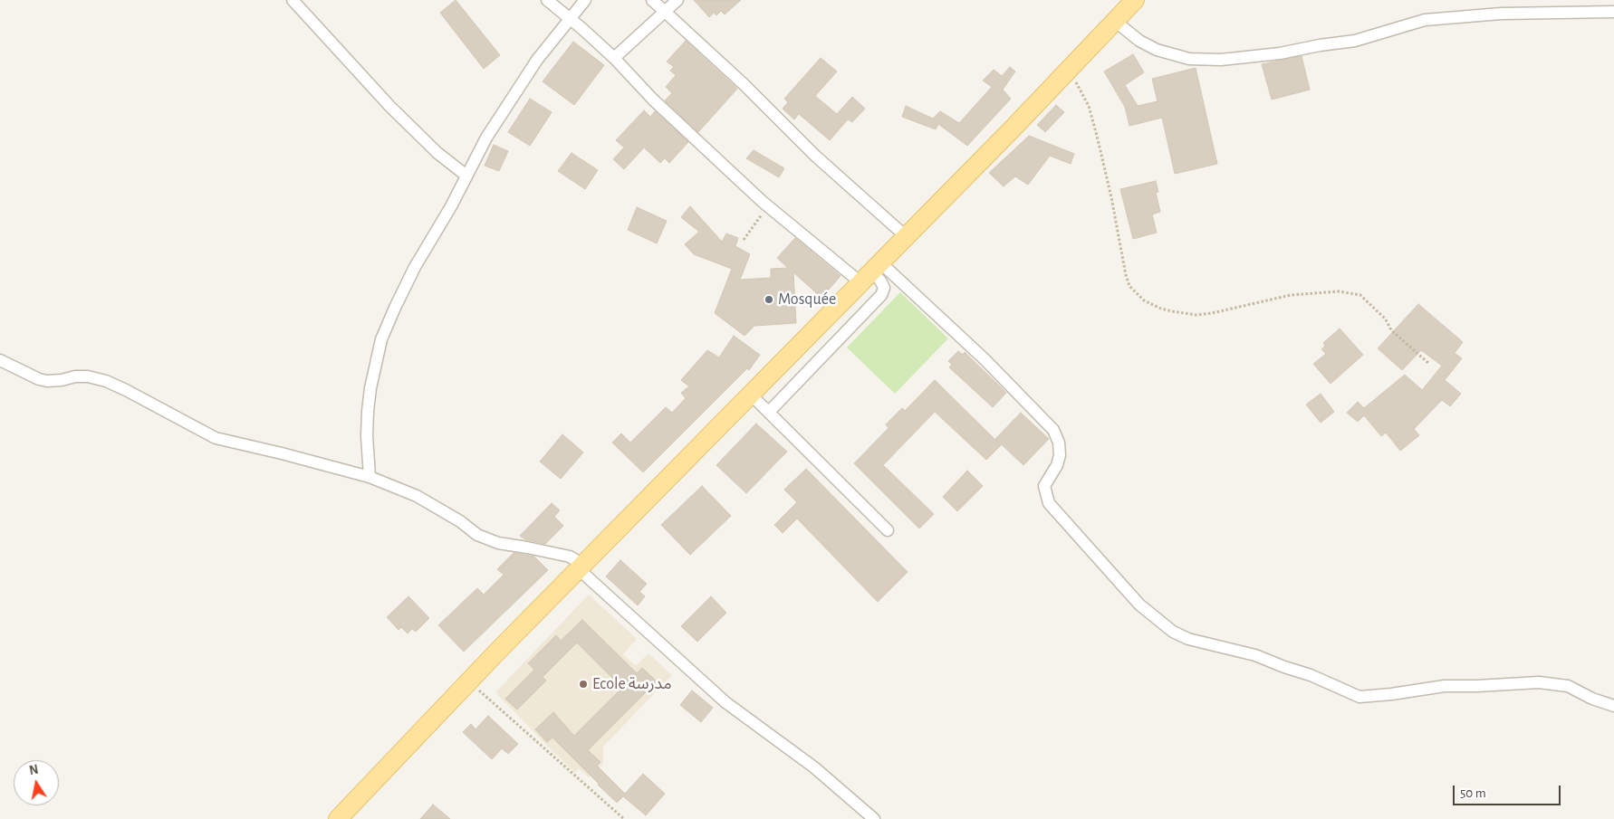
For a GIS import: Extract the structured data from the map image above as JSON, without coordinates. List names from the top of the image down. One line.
{"places":["Mosquée","Ecole مدرسة"],"scale_bar":"50 m","north":"top"}
